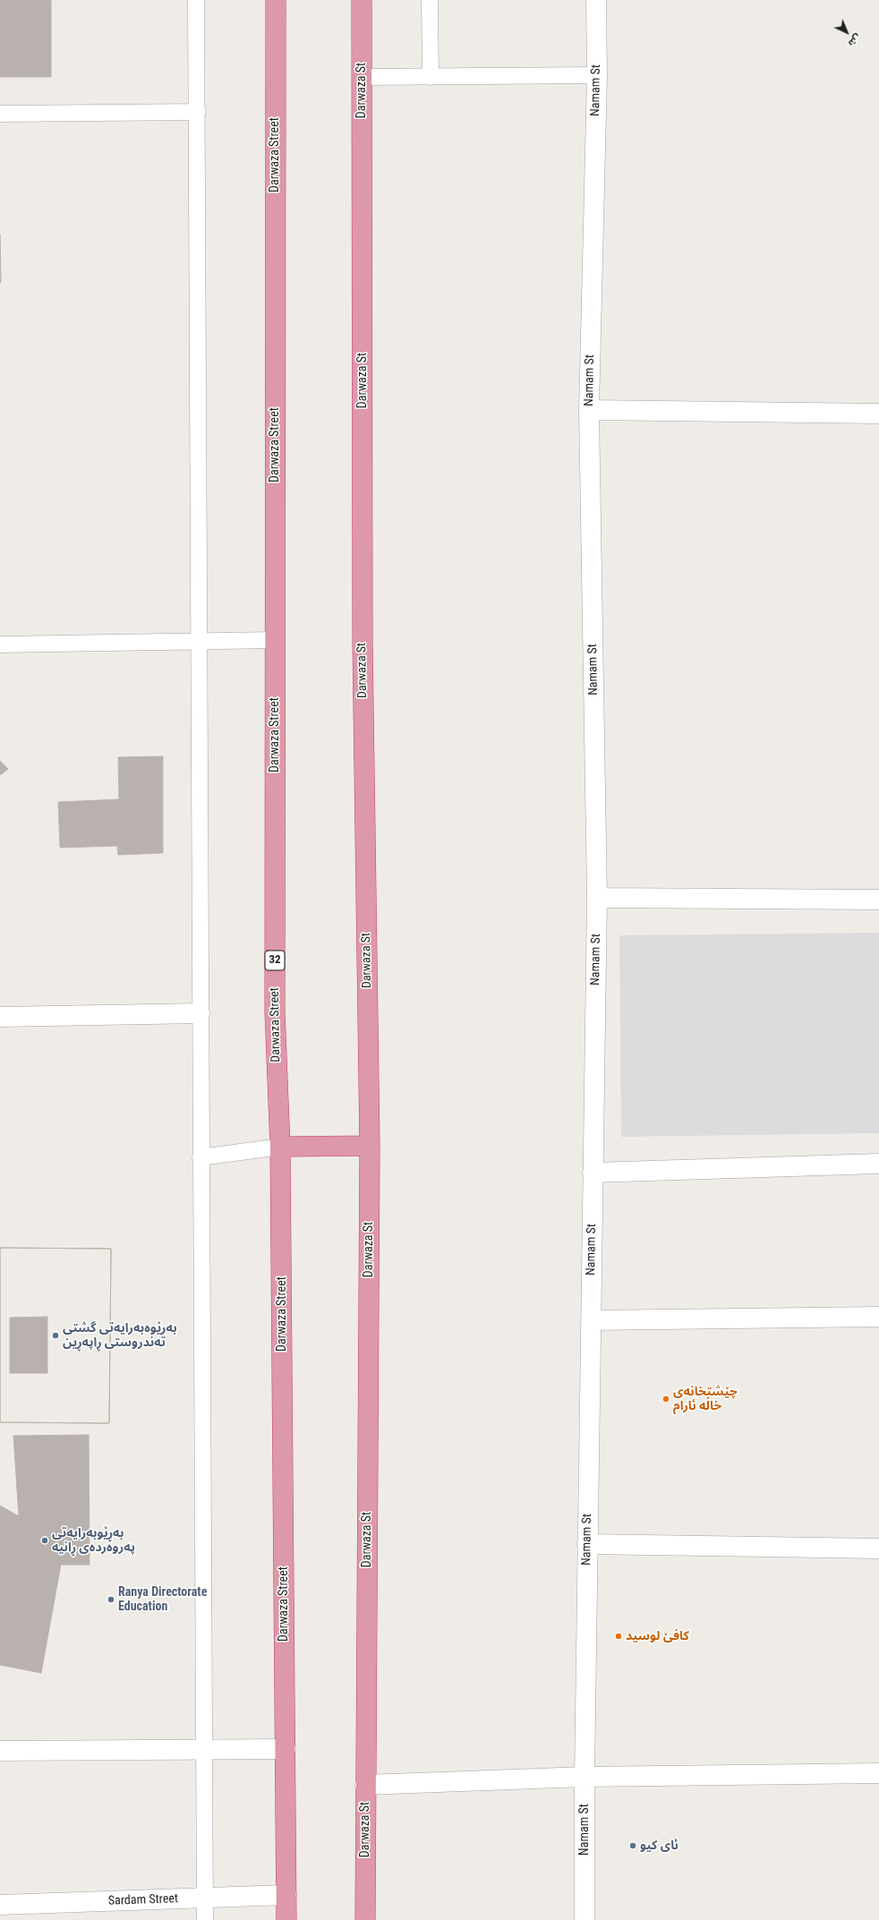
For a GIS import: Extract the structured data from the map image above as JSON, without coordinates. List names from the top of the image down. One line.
{"streets":{"highway":["Darwaza St","Darwaza Street","32"],"street":["Namam St","Sardam Street"]},"crossings":[["Darwaza Street","Sardam Street"]],"places":["بەڕێوەبەرایەتی گشتی تەندروستی ڕاپەڕین","چێشتخانەی خاڵە ئارام","بەڕێوبەرایەتی پەروەردەی ڕانیە","Ranya Directorate Education","کافێ لوسید","ئای کیو"],"north":"bottom right"}
